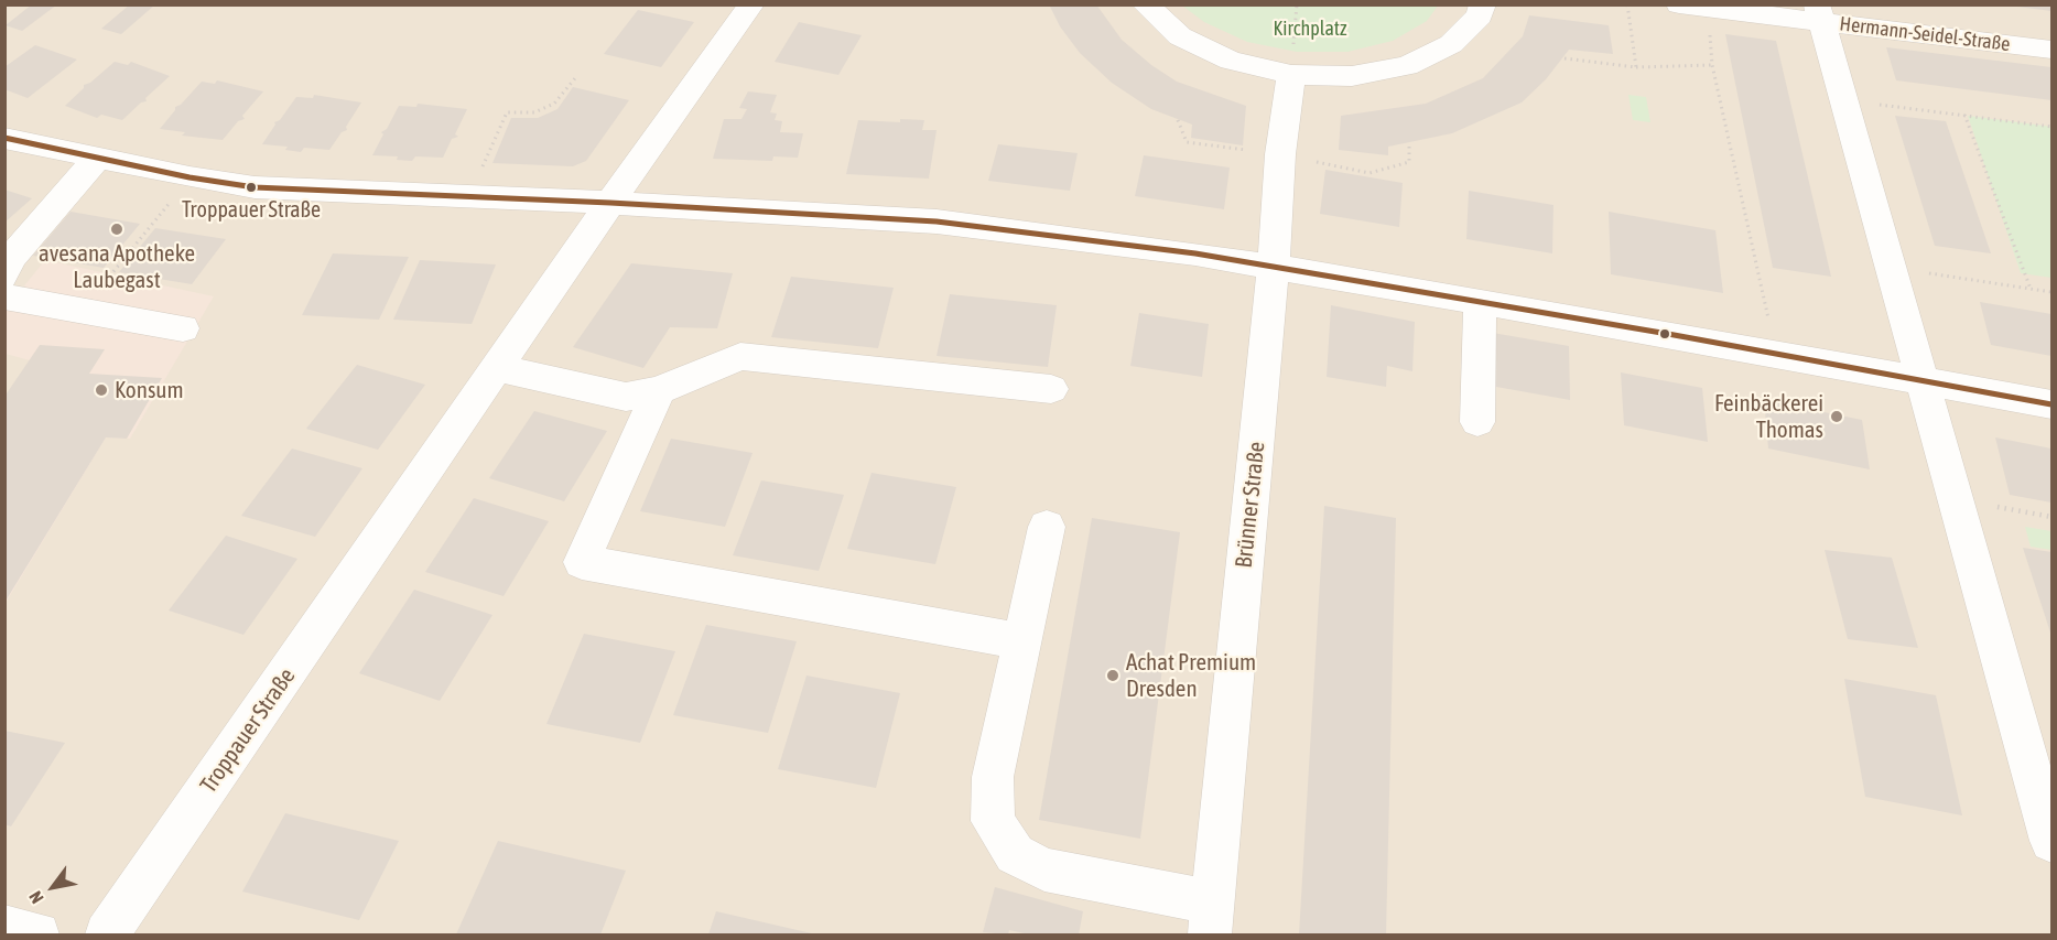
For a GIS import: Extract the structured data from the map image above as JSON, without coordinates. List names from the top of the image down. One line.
{"streets":{"street":["Hermann-Seidel-Straße","Brünner Straße","Troppauer Straße"]},"parks":["Kirchplatz"],"places":["Troppauer Straße","avesana Apotheke Laubegast","Konsum","Feinbäckerei Thomas","Achat Premium Dresden"],"north":"bottom left"}
